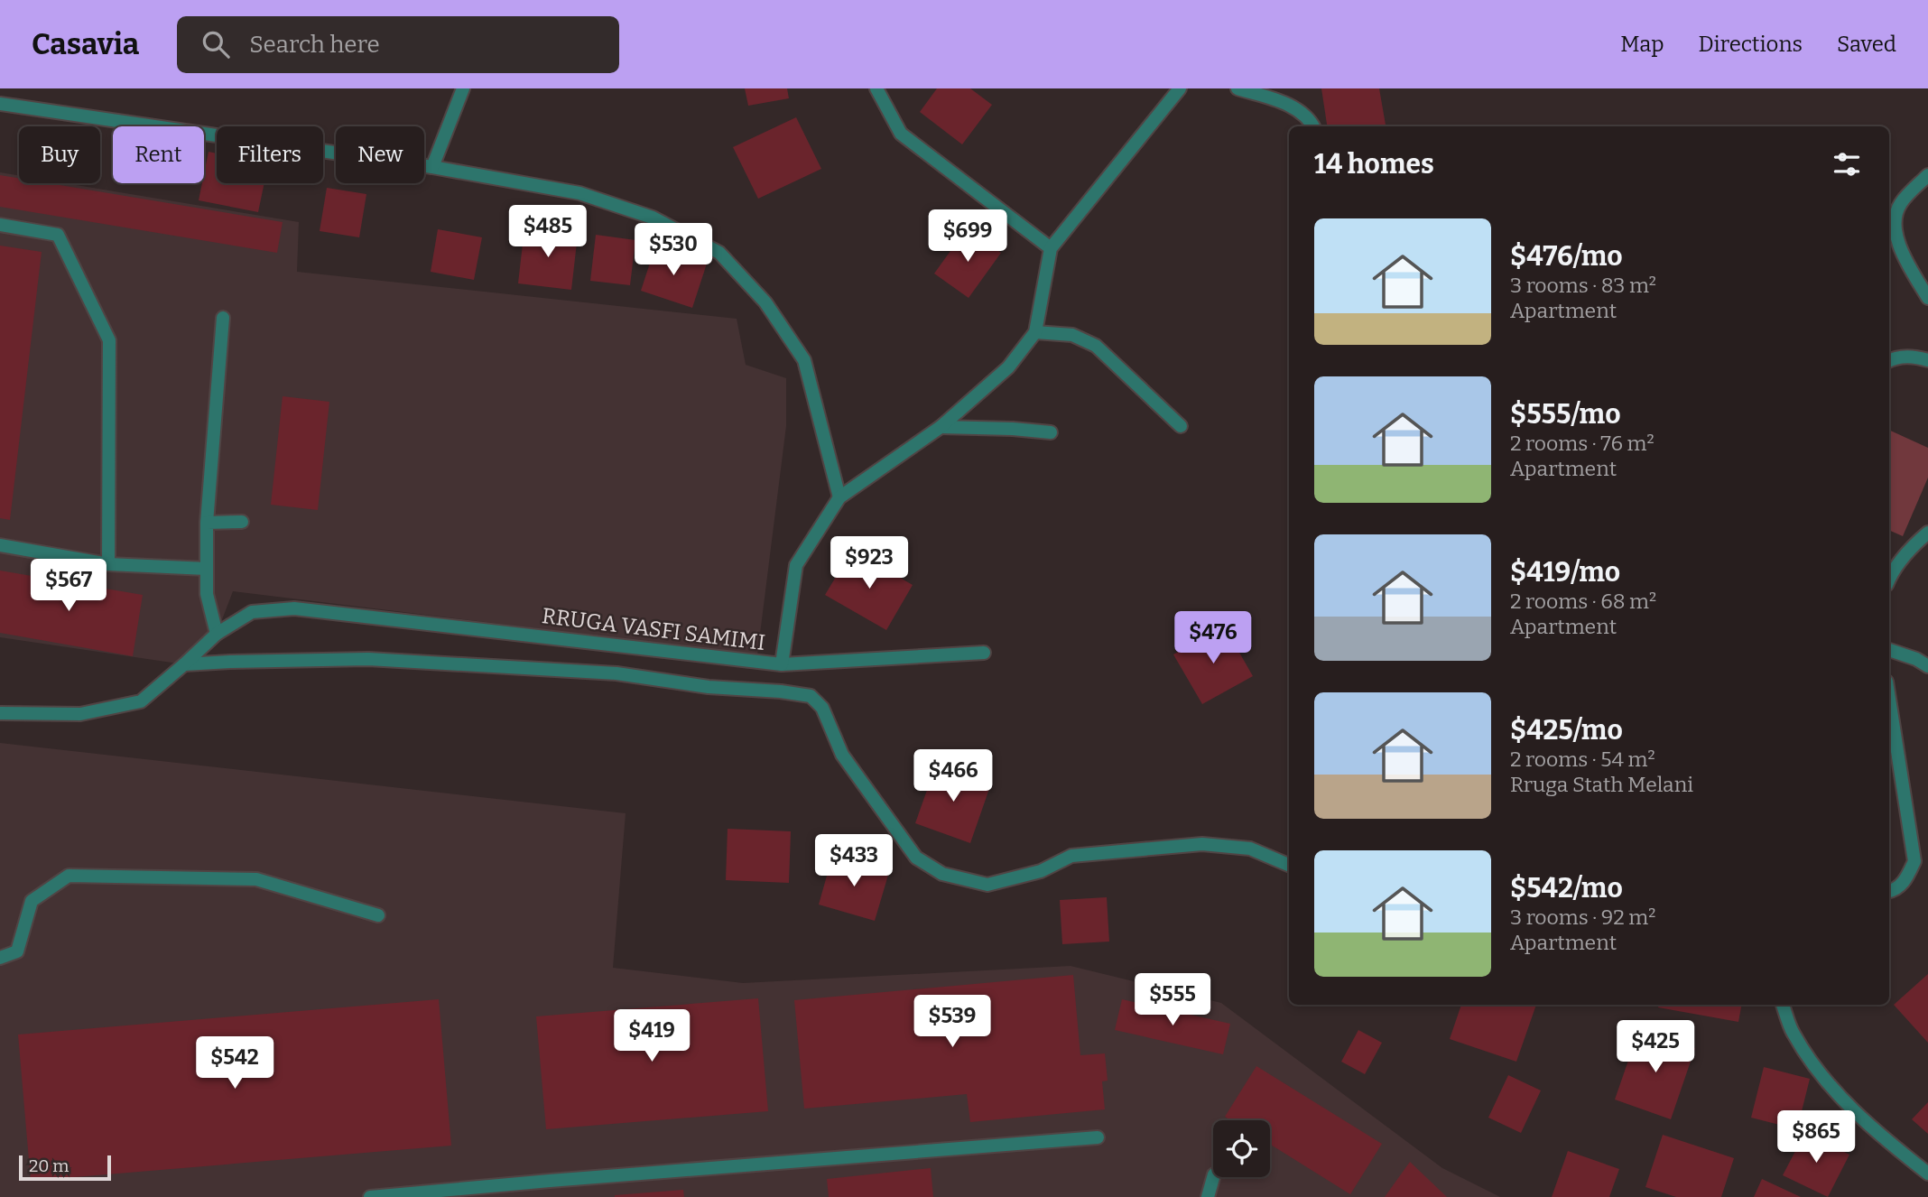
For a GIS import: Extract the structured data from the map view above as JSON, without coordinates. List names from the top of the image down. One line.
{"streets":{"street":["RRUGA VASFI SAMIMI"]},"scale_bar":"20 m","page":{"header":"Casavia","search":"Search here","nav":["Map","Directions","Saved"],"chip":["Buy","Rent","Filters","New"],"heading":"14 homes","list":[{"name":"$476/mo","note":"3 rooms · 83 m² · Apartment"},{"name":"$555/mo","note":"2 rooms · 76 m² · Apartment"},{"name":"$419/mo","note":"2 rooms · 68 m² · Apartment"},{"name":"$425/mo","note":"2 rooms · 54 m² · Rruga Stath Melani"},{"name":"$542/mo","note":"3 rooms · 92 m² · Apartment"}],"price":["$485","$699","$530","$923","$567","$476","$466","$433","$555","$539","$419","$425","$542","$865"],"scale":"20 m"}}
